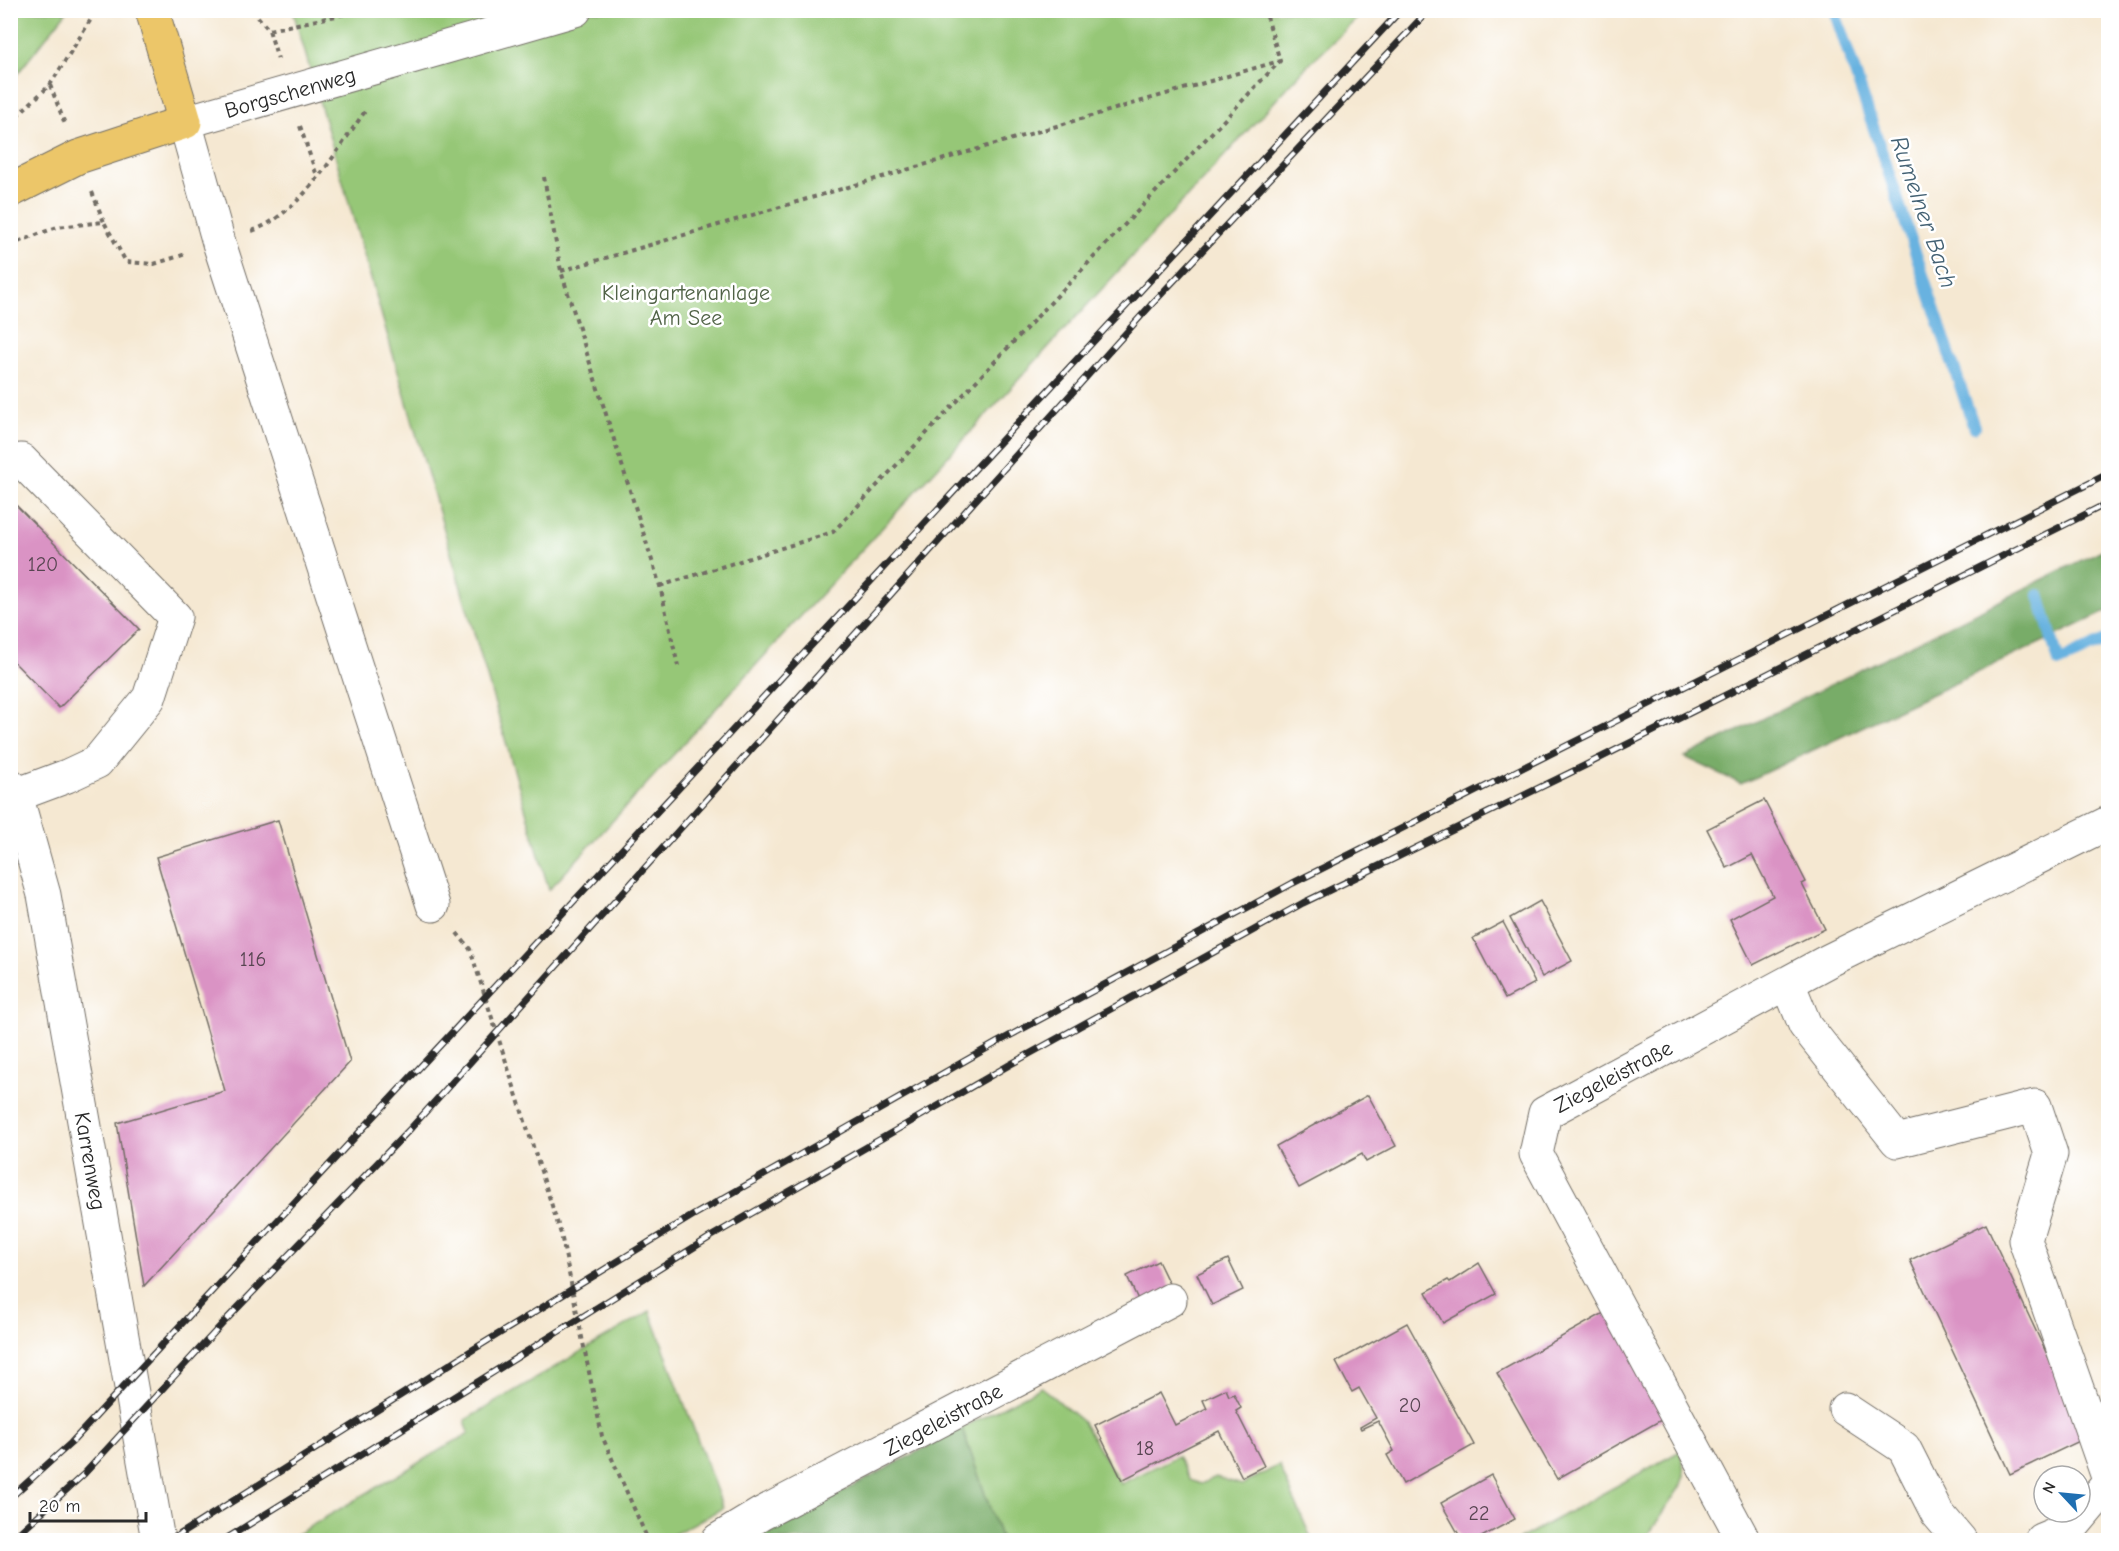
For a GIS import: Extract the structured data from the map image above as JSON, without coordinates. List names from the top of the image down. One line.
{"streets":{"main road":["Borgschenweg"],"street":["Ziegeleistraße","Karrenweg"]},"water":["Rumelner Bach"],"parks":["Kleingartenanlage Am See"],"house_numbers":["120","116","20","18","22"],"scale_bar":"20 m","north":"top left"}
